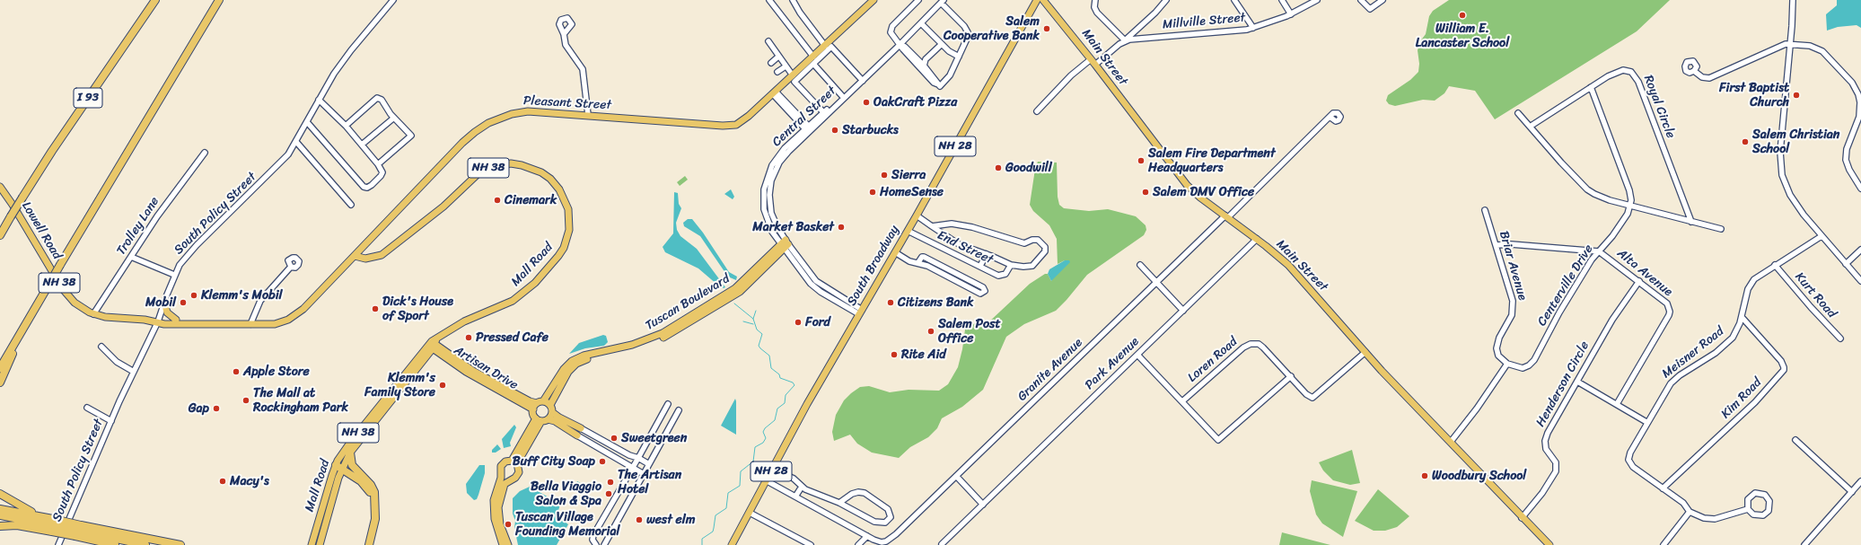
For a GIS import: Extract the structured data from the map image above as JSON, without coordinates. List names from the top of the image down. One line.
{"streets":{"highway":["I 93"],"main road":["Main Street","Pleasant Street","NH 28","NH 38","Lowell Road","Mall Road","South Broadway","Tuscan Boulevard","Artisan Drive"],"street":["Millville Street","Royal Circle","Central Street","South Policy Street","Trolley Lane","End Street","Briar Avenue","Alta Avenue","Centerville Drive","Kurt Road","Meisner Road","Loren Road","Park Avenue","Granite Avenue","Henderson Circle","Kim Road"]},"crossings":[["Main Street","Park Avenue"],["Main Street","Granite Avenue"],["Main Street","Henderson Circle"],["Pleasant Street","South Policy Street"],["Pleasant Street","Lowell Road"],["Pleasant Street","Mall Road"],["Royal Circle","Centerville Drive"],["Central Street","South Broadway"],["Central Street","Tuscan Boulevard"],["South Policy Street","Lowell Road"],["Trolley Lane","Lowell Road"],["End Street","South Broadway"],["Mall Road","Artisan Drive"],["Briar Avenue","Alta Avenue"],["Briar Avenue","Centerville Drive"],["Alta Avenue","Centerville Drive"],["Alta Avenue","Henderson Circle"],["Kurt Road","Meisner Road"],["Tuscan Boulevard","Artisan Drive"],["Meisner Road","Kim Road"]],"places":["William E. Lancaster School","Salem Cooperative Bank","First Baptist Church","OakCraft Pizza","Starbucks","Salem Christian School","Salem Fire Department Headquarters","Goodwill","Sierra","HomeSense","Salem DMV Office","Cinemark","Market Basket","Klemm's Mobil","Mobil","Citizens Bank","Dick's House of Sport","Ford","Salem Post Office","Pressed Cafe","Rite Aid","Apple Store","Klemm's Family Store","The Mall at Rockingham Park","Gap","Sweetgreen","Buff City Soap","Woodbury School","Macy's","The Artisan Hotel","Bella Viaggio Salon & Spa","west elm","Tuscan Village Founding Memorial"]}
